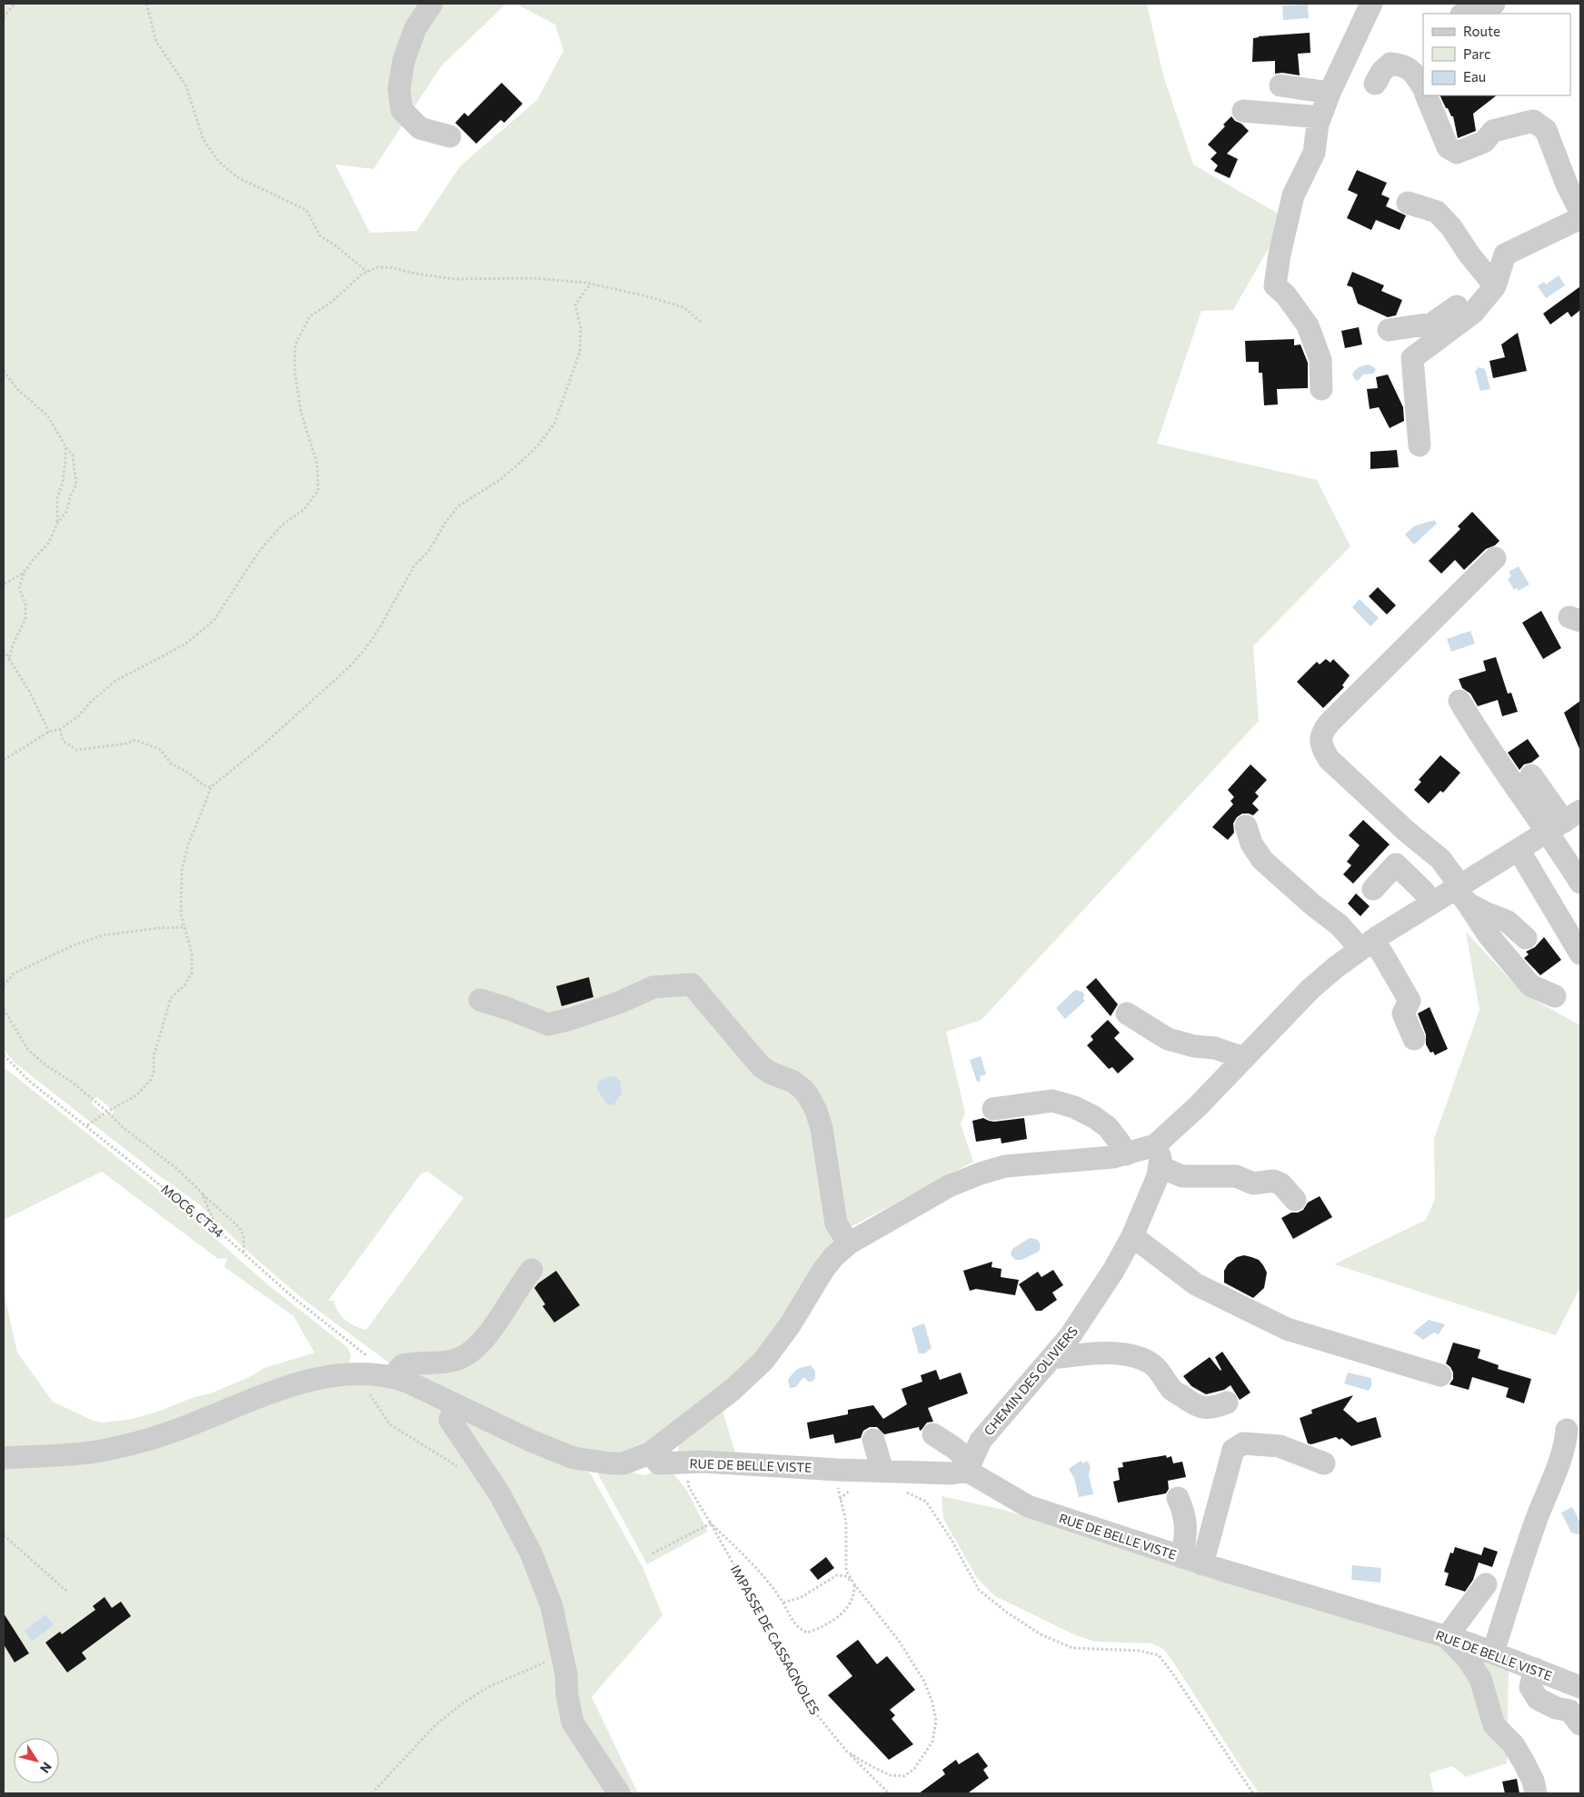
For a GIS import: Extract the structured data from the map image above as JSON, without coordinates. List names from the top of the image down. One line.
{"streets":{"street":["CHEMIN DES OLIVIERS","RUE DE BELLE VISTE"],"path":["MOC6, CT34","IMPASSE DE CASSAGNOLES"]},"crossings":[["CHEMIN DES OLIVIERS","RUE DE BELLE VISTE"],["RUE DE BELLE VISTE","IMPASSE DE CASSAGNOLES"]],"legend":["Route","Parc","Eau"],"north":"bottom right"}
